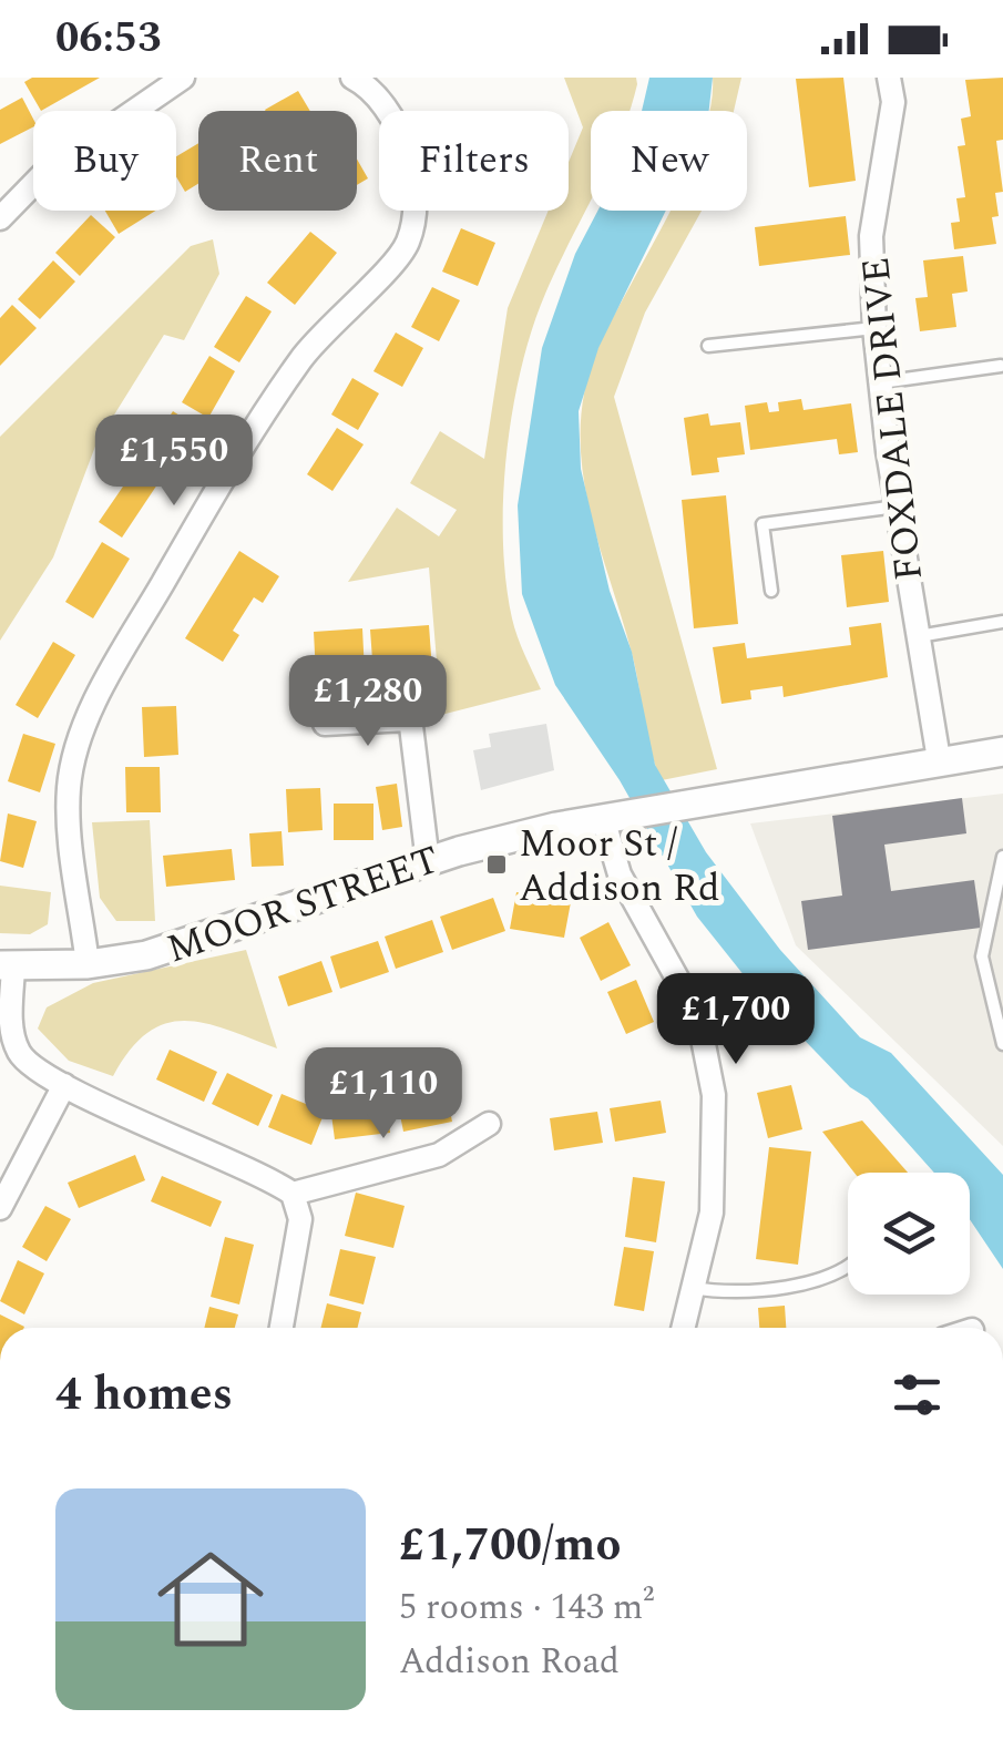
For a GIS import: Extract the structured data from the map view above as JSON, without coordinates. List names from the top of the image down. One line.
{"streets":{"street":["FOXDALE DRIVE","MOOR STREET"]},"crossings":[["FOXDALE DRIVE","MOOR STREET"]],"places":{"transit":["Moor St / Addison Rd"]},"page":{"status":"06:53","chip":["Buy","Rent","Filters","New"],"price":["£1,550","£1,280","£1,700","£1,110"],"heading":"4 homes","list":[{"name":"£1,700/mo","note":"5 rooms · 143 m² · Addison Road"}]}}
